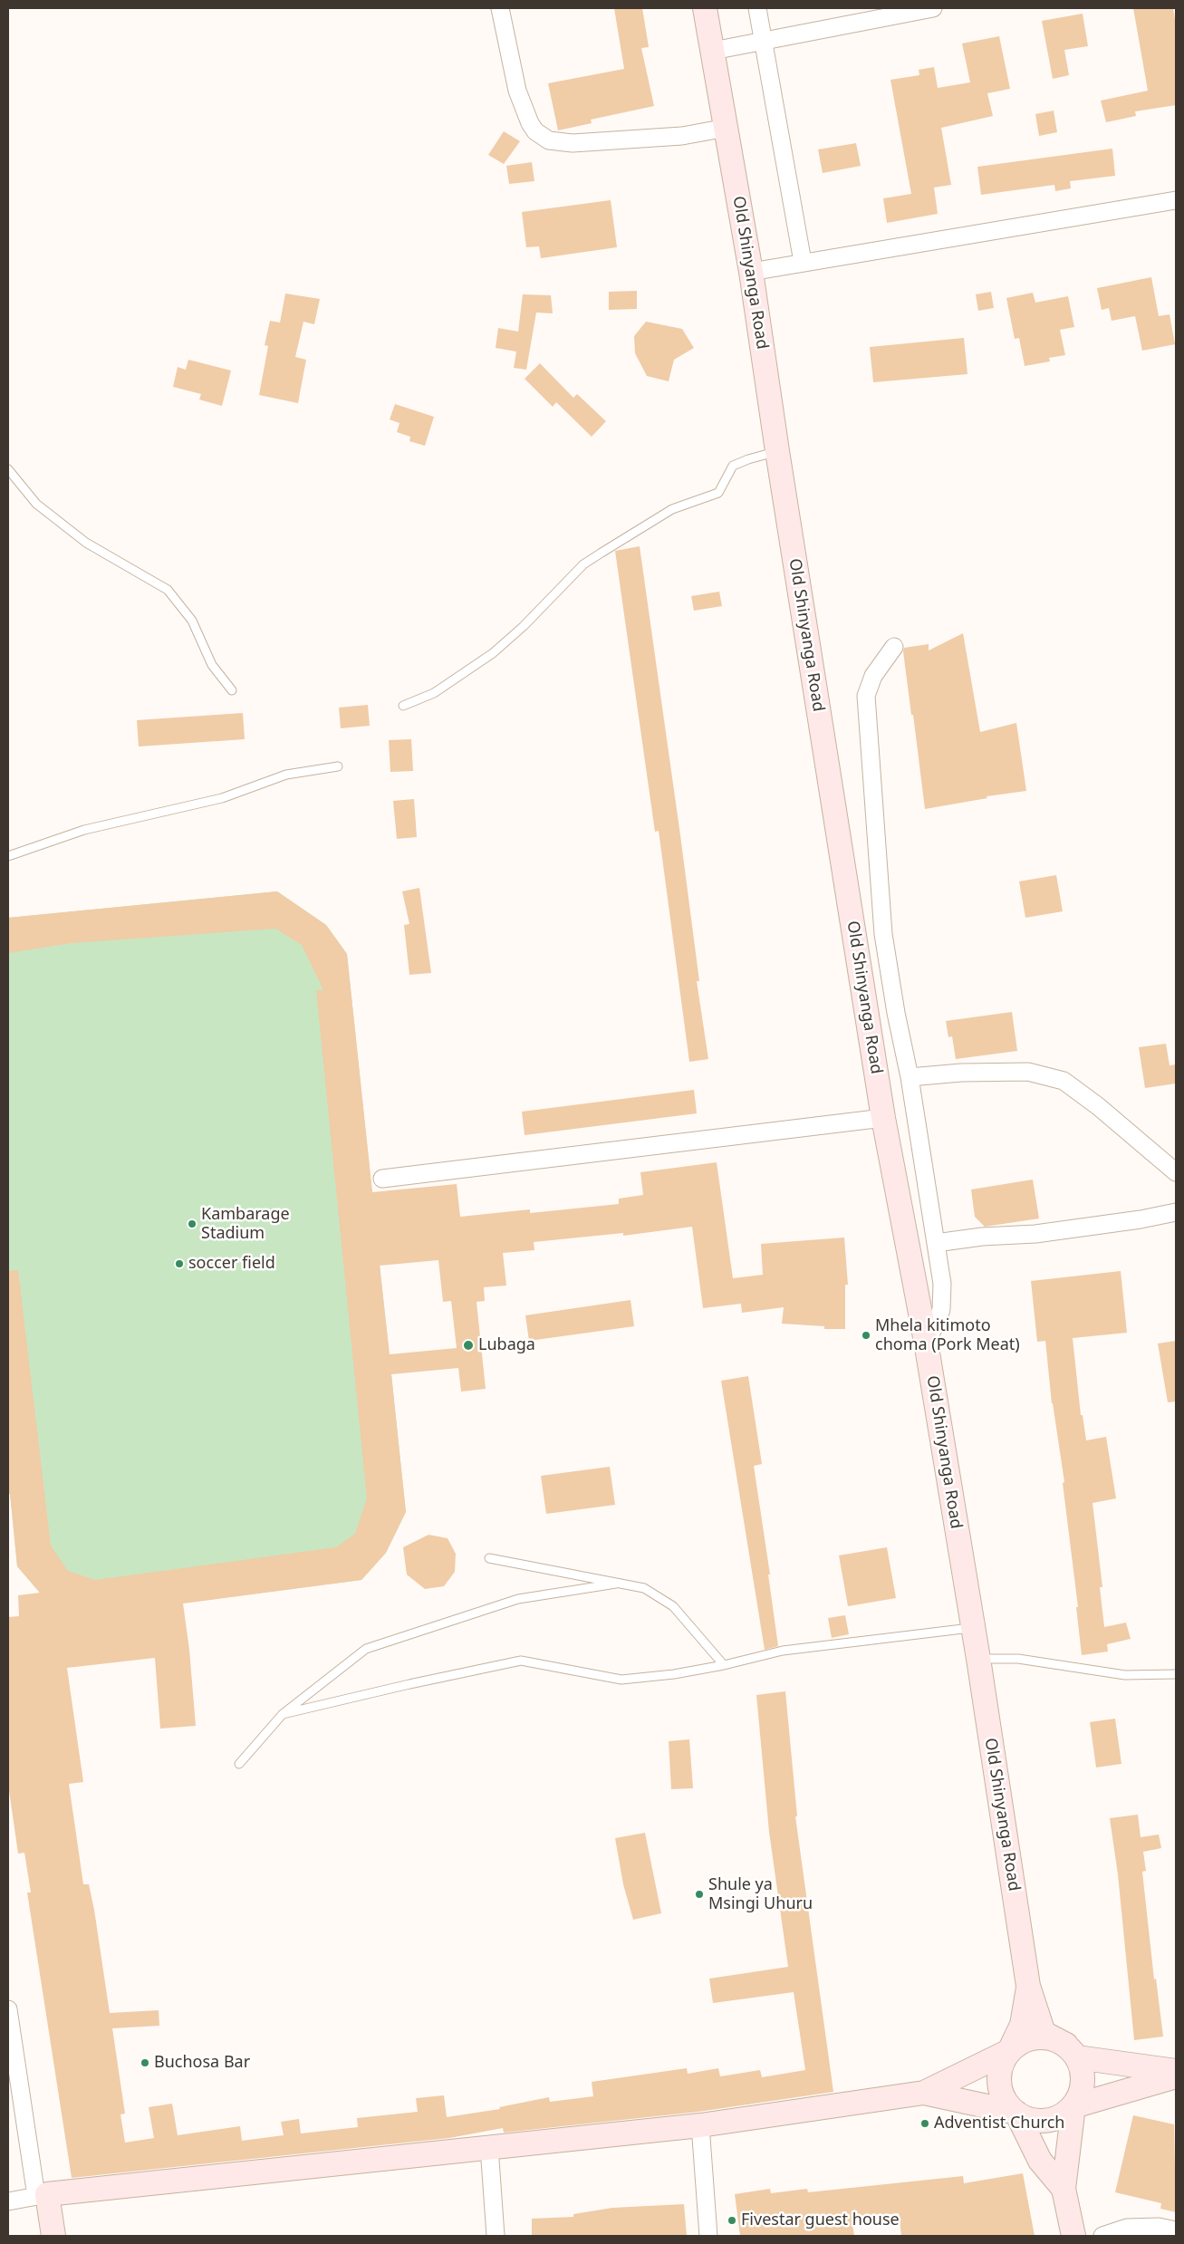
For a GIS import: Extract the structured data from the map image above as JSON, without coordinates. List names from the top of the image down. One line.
{"streets":{"main road":["Old Shinyanga Road"]},"places":["Kambarage Stadium","soccer field","Mhela kitimoto choma (Pork Meat)","Lubaga","Shule ya Msingi Uhuru","Buchosa Bar","Adventist Church","Fivestar guest house"]}
